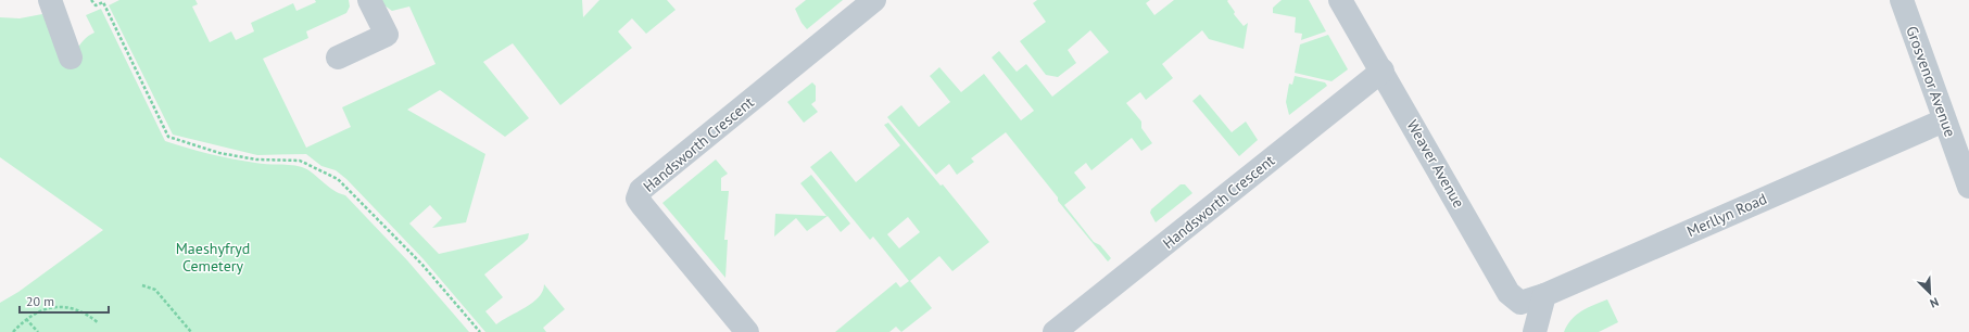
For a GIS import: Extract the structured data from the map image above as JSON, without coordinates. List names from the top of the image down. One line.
{"streets":{"street":["Grosvenor Avenue","Handsworth Crescent","Weaver Avenue","Merllyn Road"]},"crossings":[["Grosvenor Avenue","Merllyn Road"],["Handsworth Crescent","Weaver Avenue"],["Weaver Avenue","Merllyn Road"]],"parks":["Maeshyfryd Cemetery"],"scale_bar":"20 m","north":"bottom right"}
